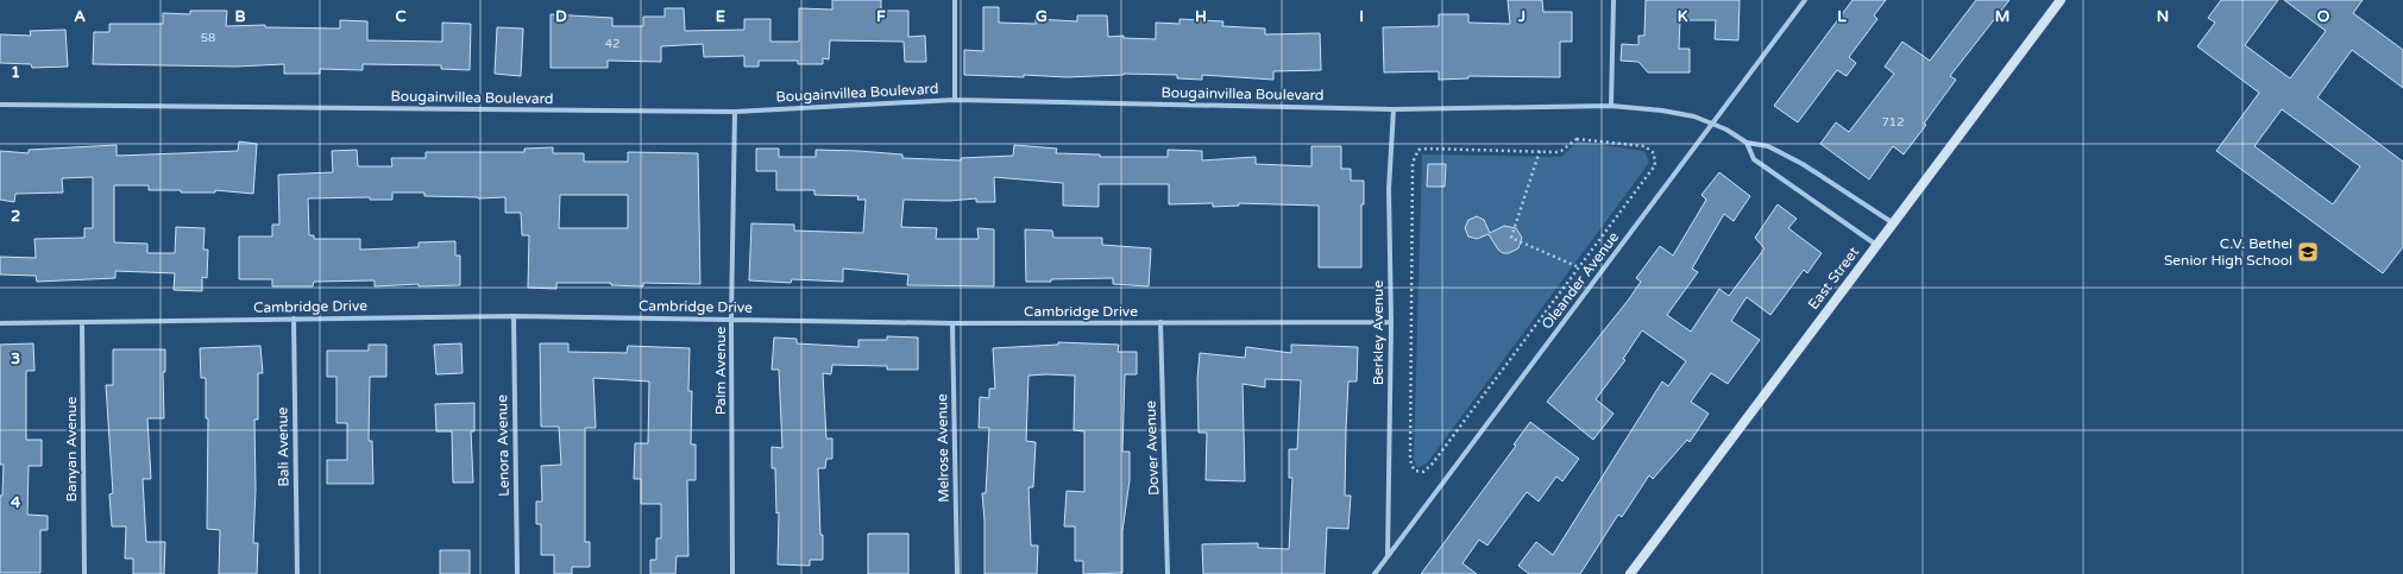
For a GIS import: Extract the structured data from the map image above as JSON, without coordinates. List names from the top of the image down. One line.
{"streets":{"main road":["East Street"],"street":["Bougainvillea Boulevard","Oleander Avenue","Cambridge Drive","Berkley Avenue","Palm Avenue","Lenora Avenue","Bali Avenue","Melrose Avenue","Dover Avenue","Banyan Avenue"]},"crossings":[["Bougainvillea Boulevard","Oleander Avenue"],["Bougainvillea Boulevard","Berkley Avenue"],["Bougainvillea Boulevard","Palm Avenue"],["Oleander Avenue","Berkley Avenue"],["Cambridge Drive","Berkley Avenue"],["Cambridge Drive","Palm Avenue"],["Cambridge Drive","Lenora Avenue"],["Cambridge Drive","Bali Avenue"],["Cambridge Drive","Melrose Avenue"],["Cambridge Drive","Dover Avenue"],["Cambridge Drive","Banyan Avenue"]],"places":{"school or university":["C.V. Bethel Senior High School"]},"house_numbers":["58","42","712"],"grid":{"columns":["A","B","C","D","E","F","G","H","I","J","K","L","M","N","O"],"rows":["1","2","3","4"]}}
